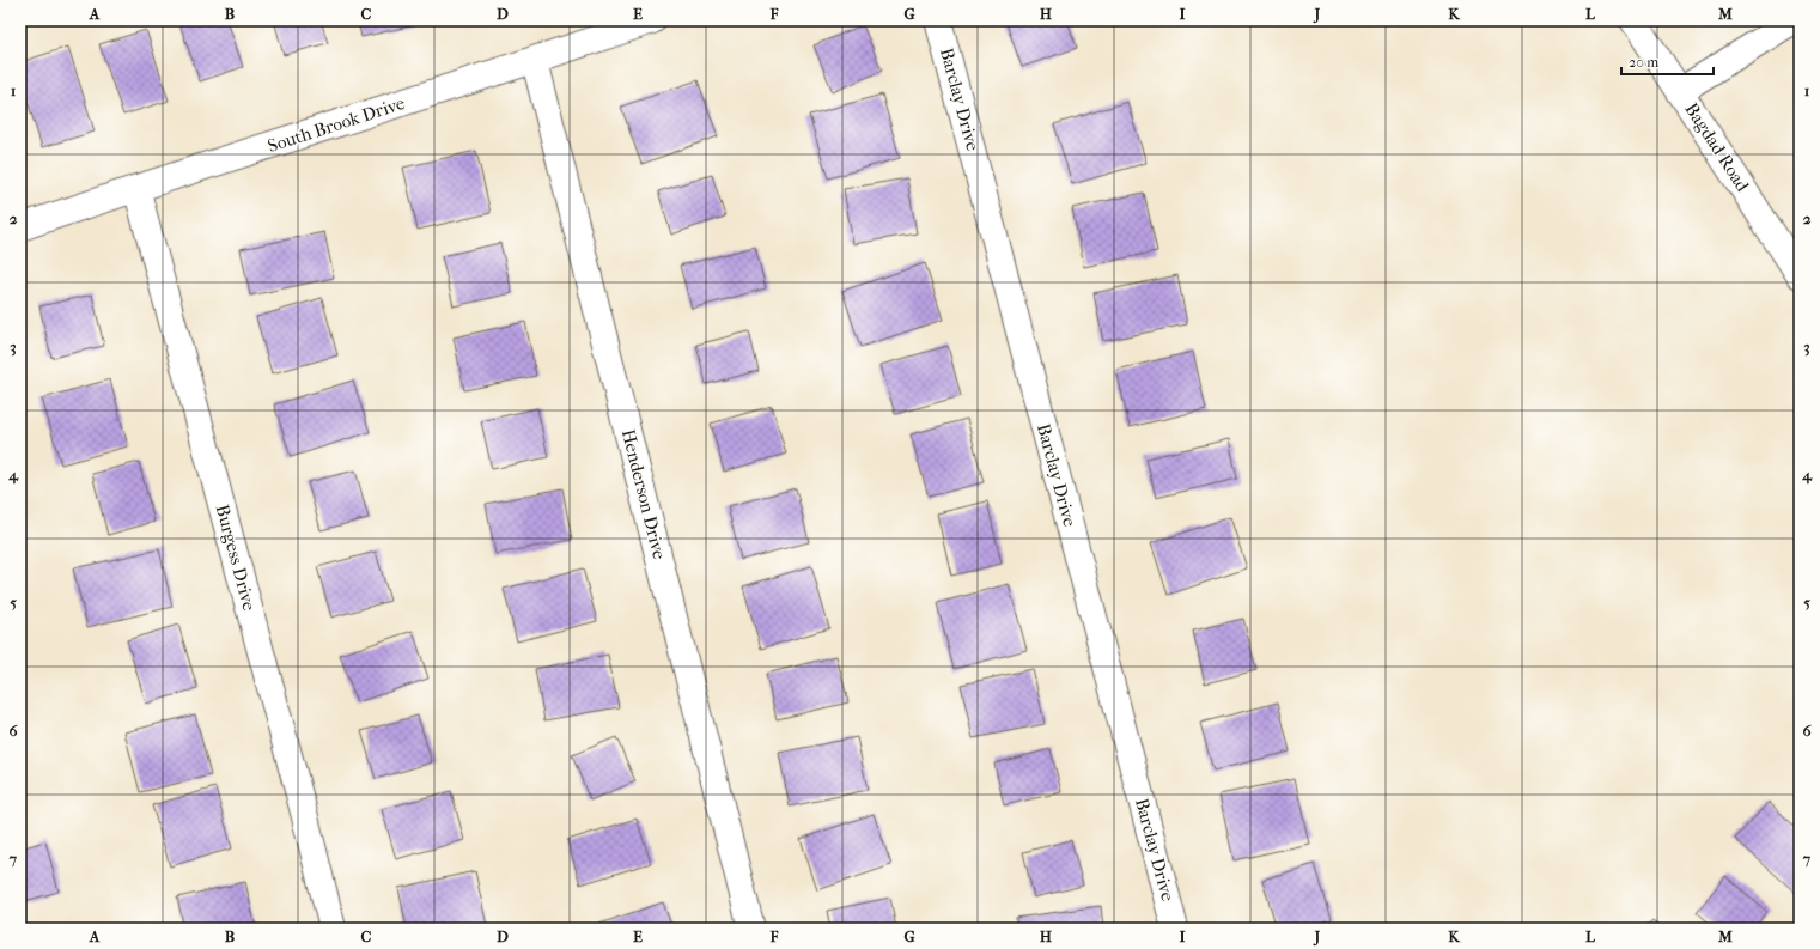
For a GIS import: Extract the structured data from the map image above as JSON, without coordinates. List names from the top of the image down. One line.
{"streets":{"street":["Barclay Drive","South Brook Drive","Bagdad Road","Henderson Drive","Burgess Drive"]},"crossings":[["South Brook Drive","Henderson Drive"],["South Brook Drive","Burgess Drive"]],"scale_bar":"20 m","grid":{"columns":["A","B","C","D","E","F","G","H","I","J","K","L","M"],"rows":["1","2","3","4","5","6","7"]}}
